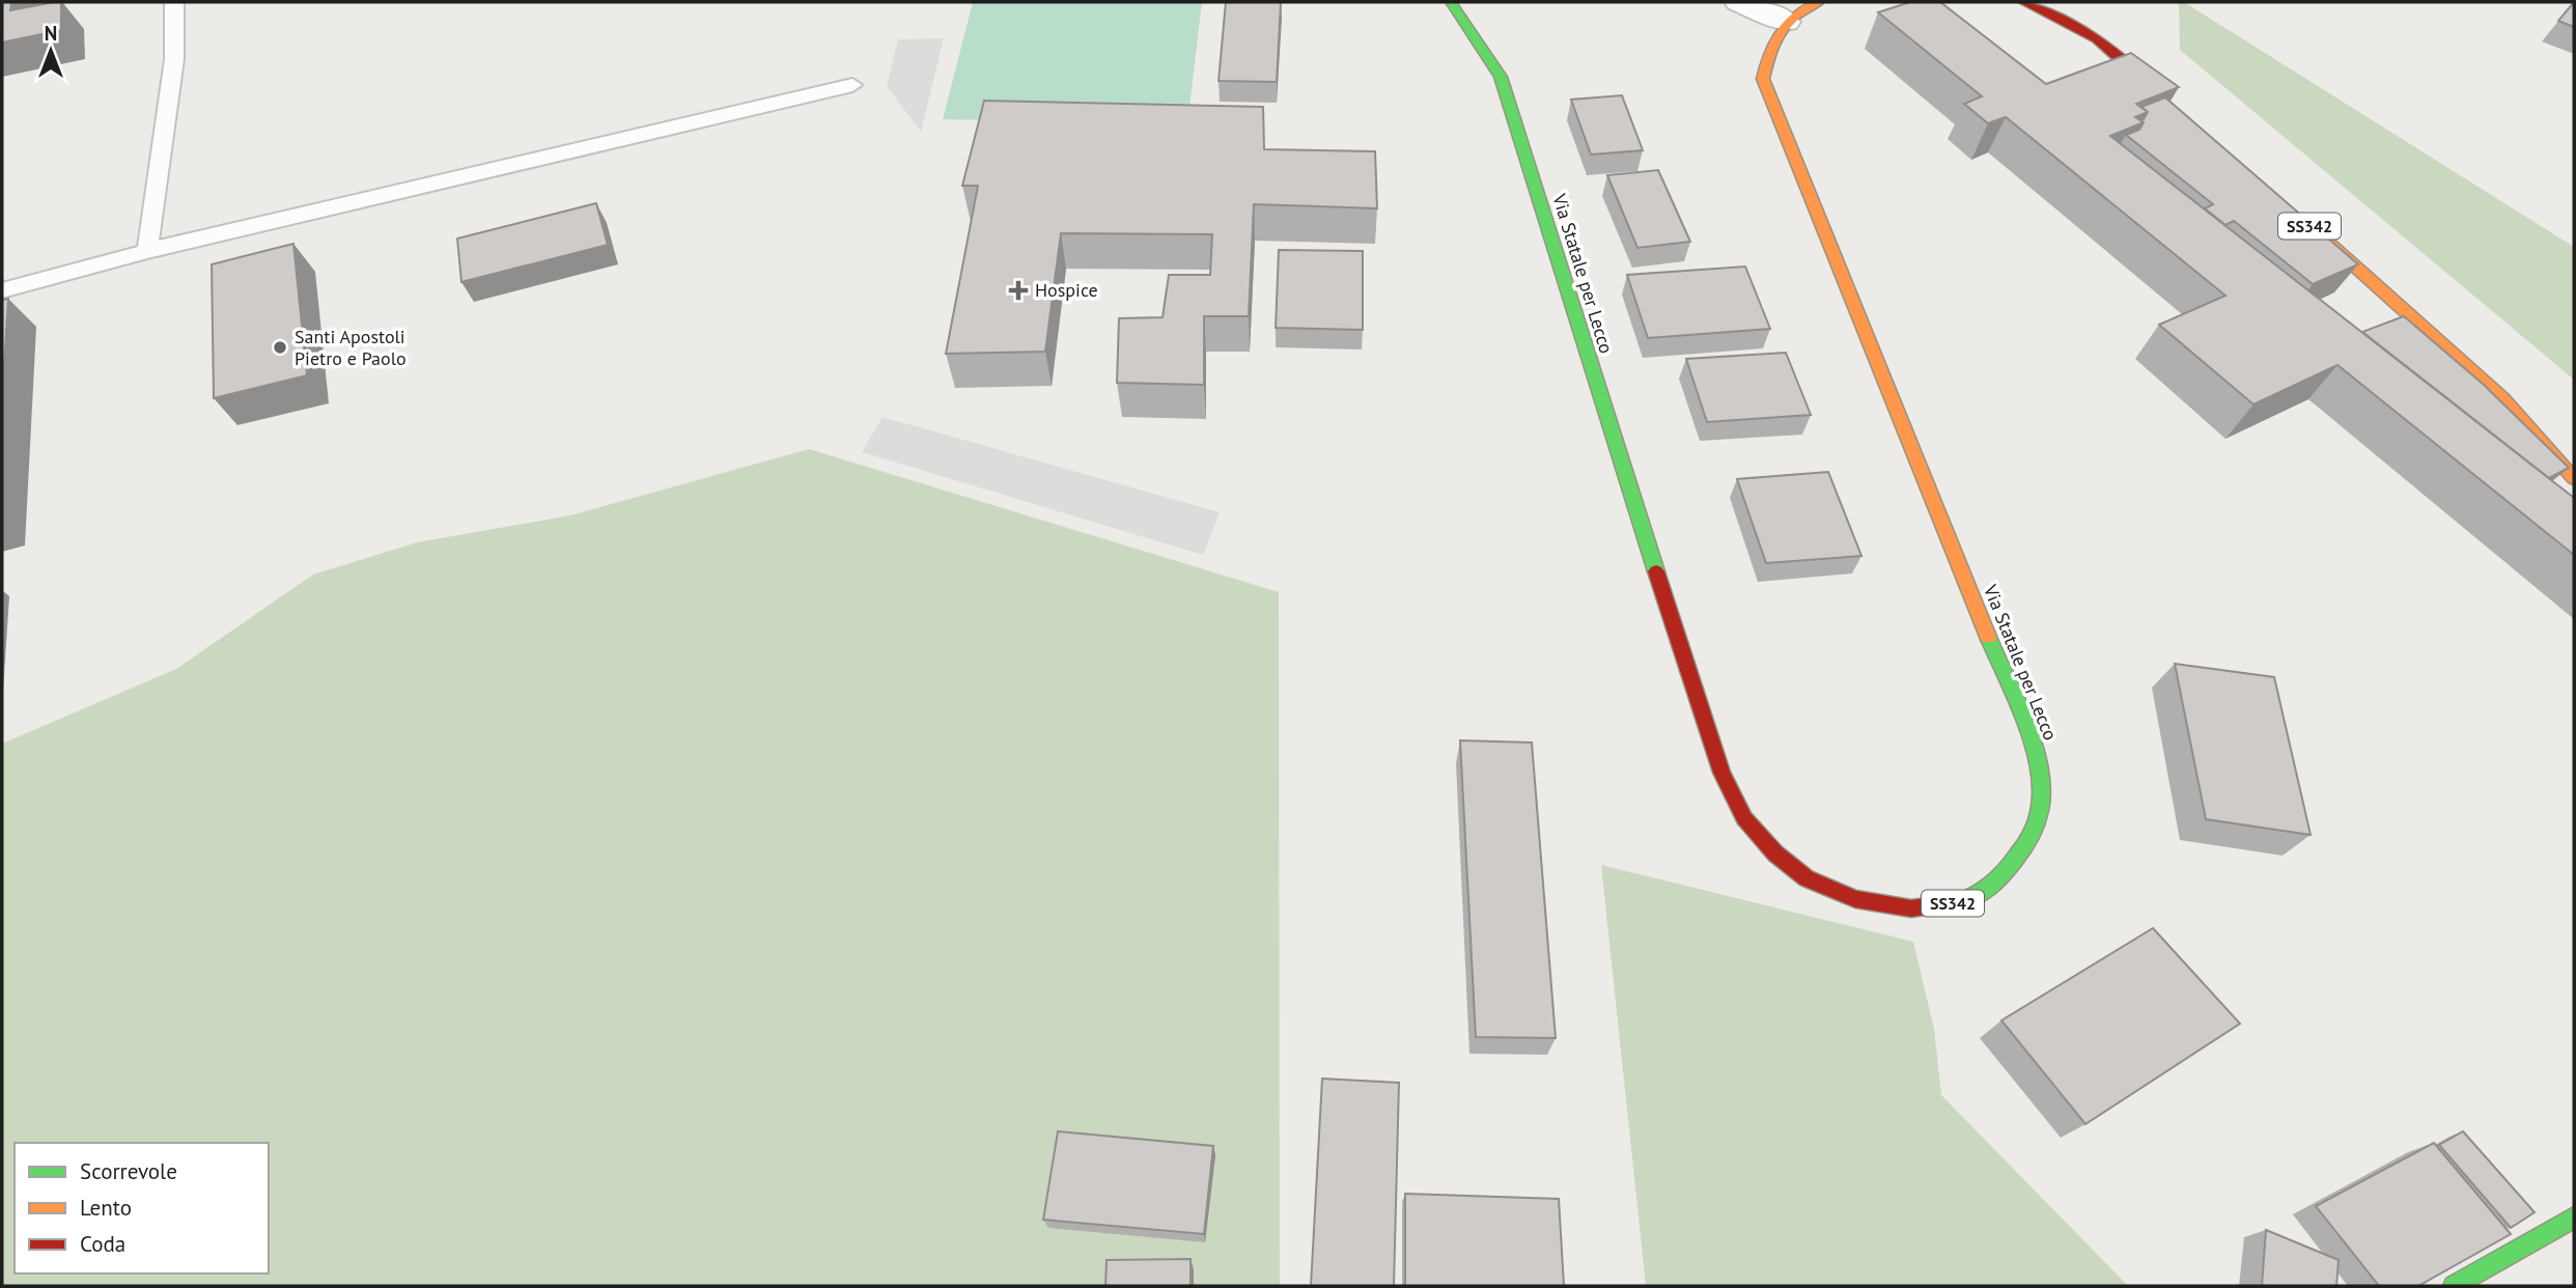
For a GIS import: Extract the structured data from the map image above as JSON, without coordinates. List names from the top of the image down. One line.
{"streets":{"main road":["SS342","Via Statale per Lecco"]},"places":{"health":["Hospice"],"other":["Santi Apostoli Pietro e Paolo"]},"legend":["Scorrevole","Lento","Coda"],"north":"top"}
